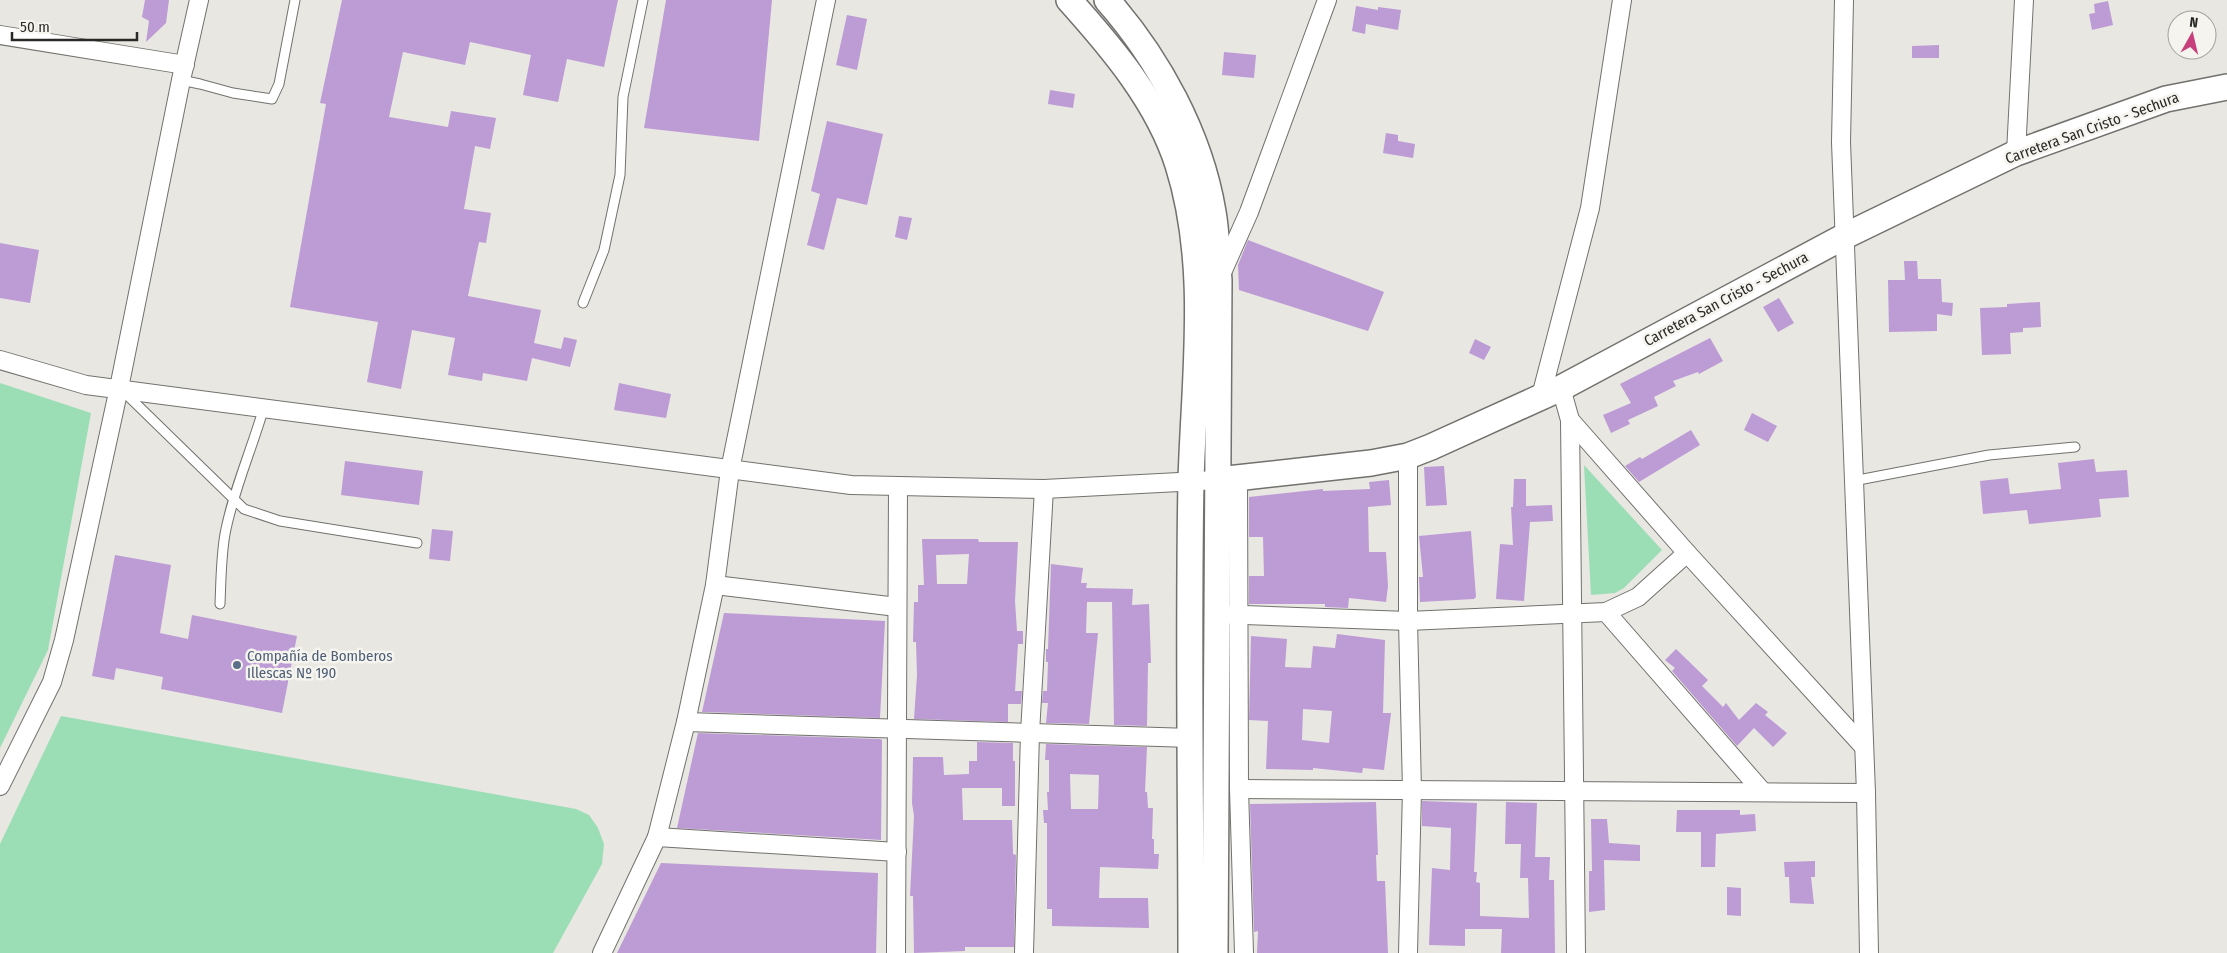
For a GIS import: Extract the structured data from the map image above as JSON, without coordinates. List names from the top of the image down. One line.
{"streets":{"main road":["Carretera San Cristo - Sechura"]},"places":["Compañía de Bomberos Illescas Nº 190"],"scale_bar":"50 m","north":"top"}
